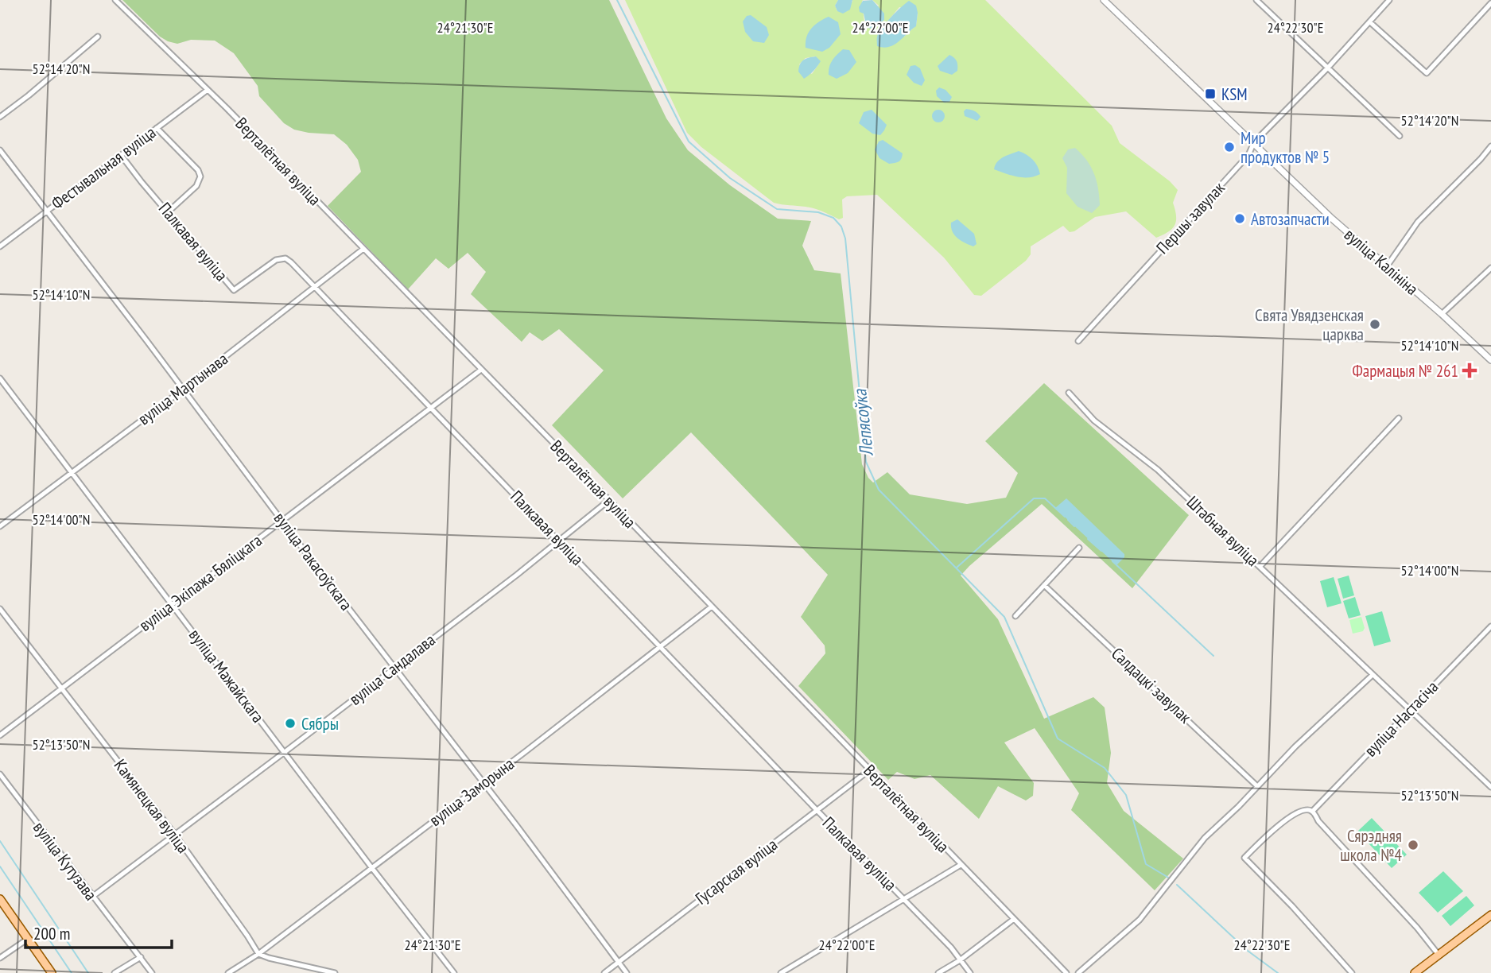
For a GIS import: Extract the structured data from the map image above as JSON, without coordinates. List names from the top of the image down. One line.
{"streets":{"street":["Верталётная вуліца","Фестывальная вуліца","Першы завулак","Палкавая вуліца","вуліца Калініна","вуліца Мартынава","Штабная вуліца","вуліца Ракасоўскага","вуліца Экіпажа Бяліцкага","вуліца Сандалава","вуліца Мажайскага","Салдацкі завулак","вуліца Настасіча","вуліца Заморына","Камянецкая вуліца","вуліца Кутузава","Гусарская вуліца"]},"crossings":[["Верталётная вуліца","Фестывальная вуліца"],["Верталётная вуліца","вуліца Мартынава"],["Верталётная вуліца","вуліца Экіпажа Бяліцкага"],["Верталётная вуліца","вуліца Сандалава"],["Верталётная вуліца","вуліца Заморына"],["Верталётная вуліца","Гусарская вуліца"],["Фестывальная вуліца","Палкавая вуліца"],["Фестывальная вуліца","вуліца Ракасоўскага"],["Першы завулак","вуліца Калініна"],["Палкавая вуліца","вуліца Мартынава"],["Палкавая вуліца","вуліца Экіпажа Бяліцкага"],["Палкавая вуліца","вуліца Сандалава"],["Палкавая вуліца","вуліца Заморына"],["Палкавая вуліца","Гусарская вуліца"],["вуліца Мартынава","вуліца Ракасоўскага"],["вуліца Мартынава","вуліца Мажайскага"],["Штабная вуліца","вуліца Настасіча"],["вуліца Ракасоўскага","вуліца Экіпажа Бяліцкага"],["вуліца Ракасоўскага","вуліца Сандалава"],["вуліца Ракасоўскага","вуліца Заморына"],["вуліца Ракасоўскага","Гусарская вуліца"],["вуліца Экіпажа Бяліцкага","вуліца Мажайскага"],["вуліца Экіпажа Бяліцкага","Камянецкая вуліца"],["вуліца Сандалава","вуліца Мажайскага"],["вуліца Сандалава","Камянецкая вуліца"],["вуліца Сандалава","вуліца Кутузава"],["вуліца Мажайскага","вуліца Заморына"],["вуліца Заморына","Камянецкая вуліца"]],"water":["Лепясоўка"],"places":{"transit":["KSM"],"other":["Мир продуктов № 5","Автозапчасти","Свята Увядзенская царква","Сябры","Сярэдняя школа №4"],"health":["Фармацыя № 261"]},"scale_bar":"200 m","coordinates":["24°21'30\"E","24°22'00\"E","24°22'30\"E","52°14'20\"N","52°14'10\"N","52°14'00\"N","52°13'50\"N"]}
